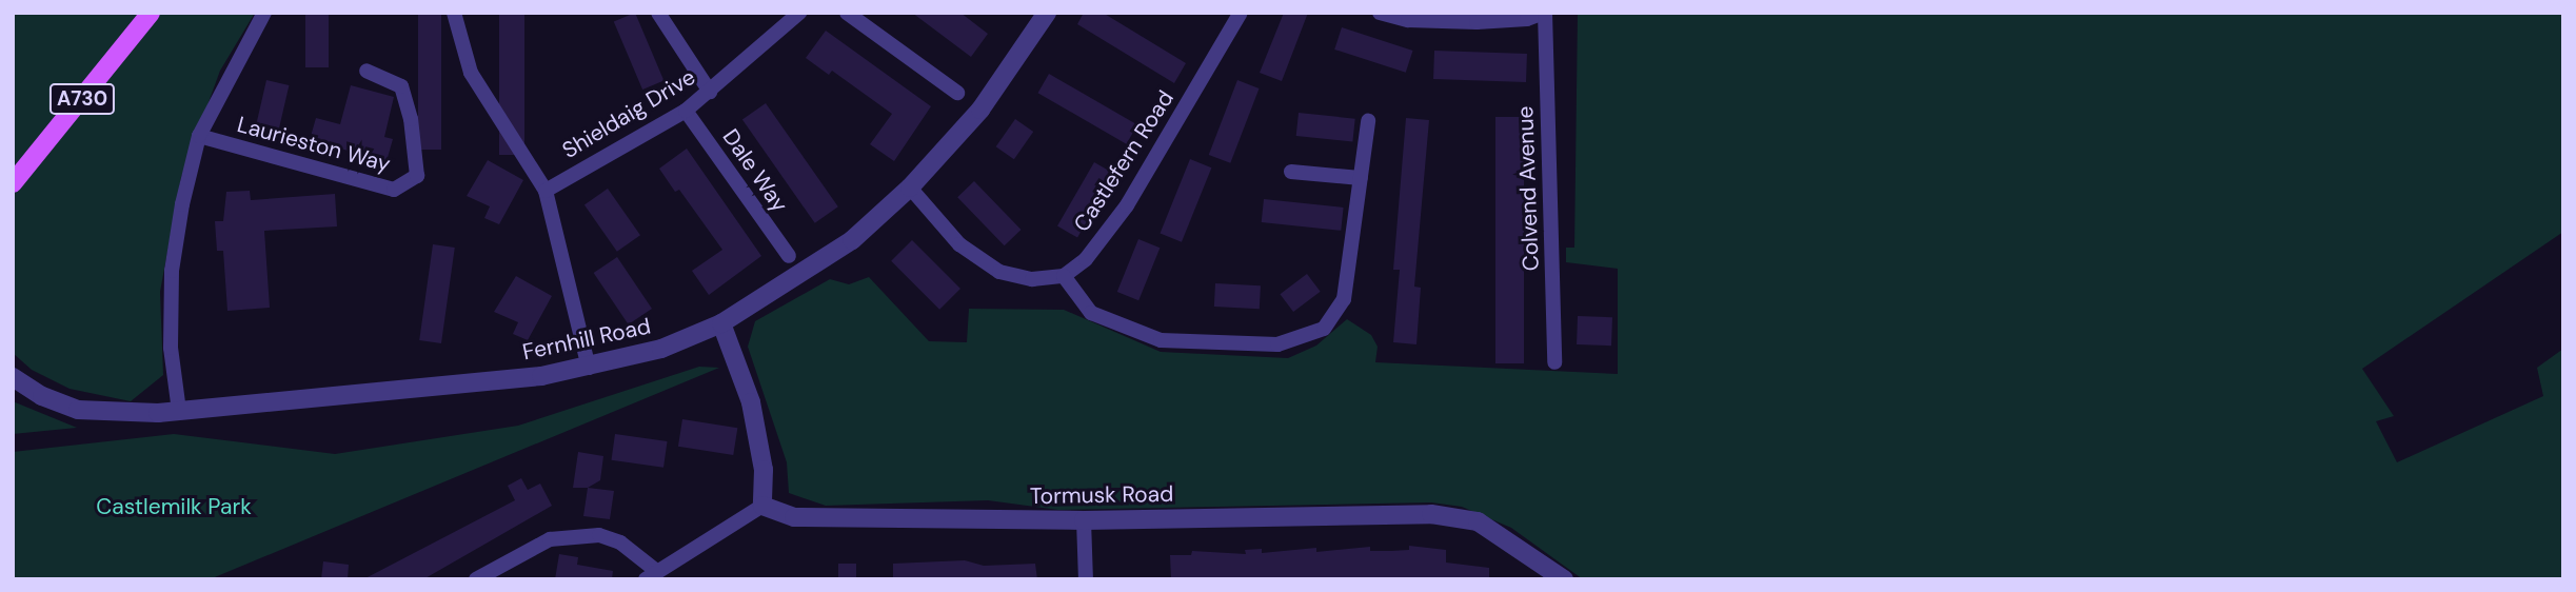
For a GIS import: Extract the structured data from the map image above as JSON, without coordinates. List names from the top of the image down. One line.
{"streets":{"main road":["A730"],"street":["Shieldaig Drive","Laurieston Way","Castlefern Road","Dale Way","Colvend Avenue","Fernhill Road","Tormusk Road"]},"crossings":[["Shieldaig Drive","Dale Way"]],"parks":["Castlemilk Park"]}
